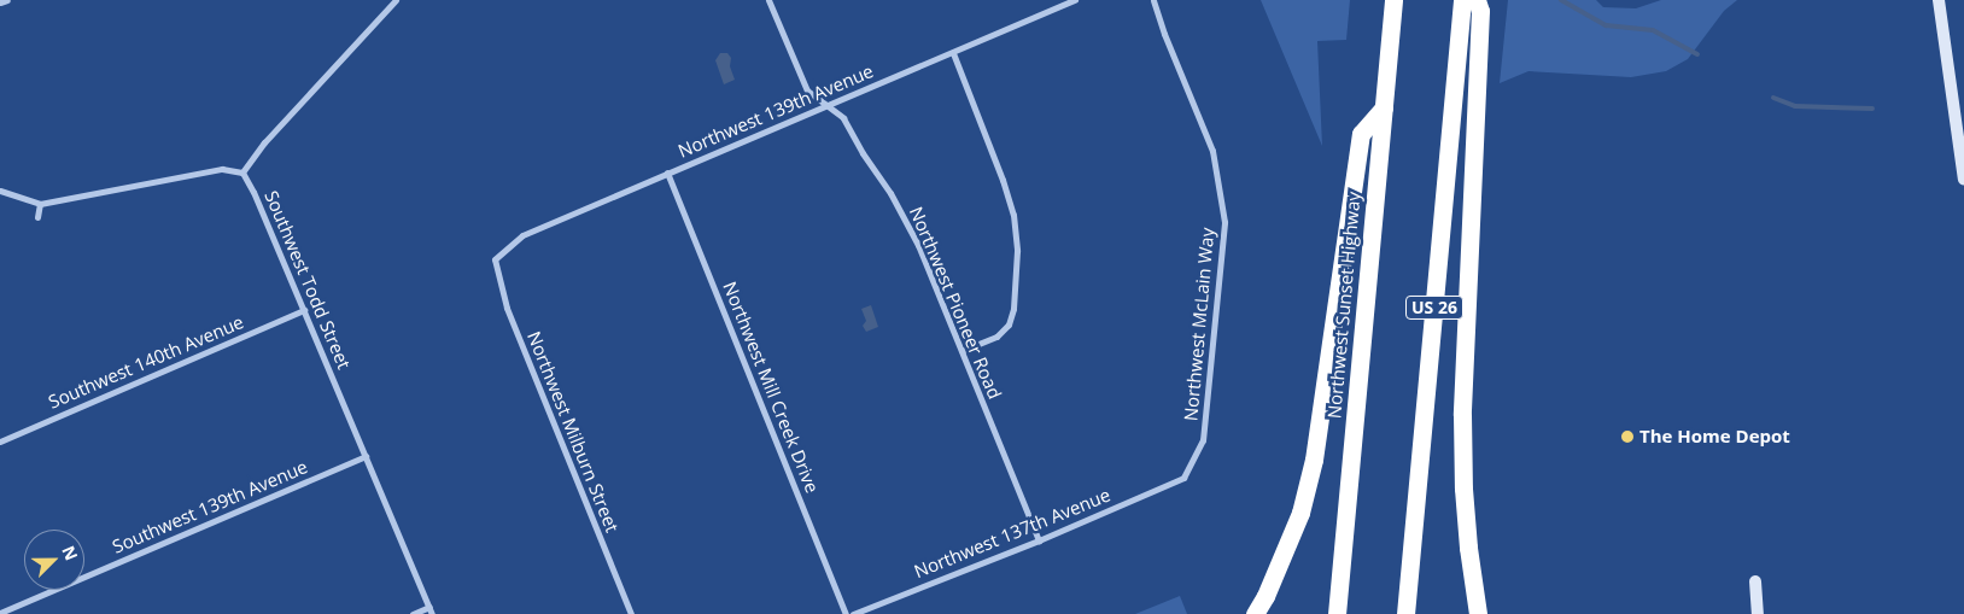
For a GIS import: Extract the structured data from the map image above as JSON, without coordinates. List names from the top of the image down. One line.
{"streets":{"highway":["Northwest Sunset Highway","US 26"],"street":["Northwest 139th Avenue","Southwest Todd Street","Northwest Pioneer Road","Northwest McLain Way","Southwest 140th Avenue","Northwest Mill Creek Drive","Northwest Milburn Street","Southwest 139th Avenue","Northwest 137th Avenue"]},"crossings":[["Northwest 139th Avenue","Northwest Pioneer Road"],["Northwest 139th Avenue","Northwest Mill Creek Drive"],["Northwest 139th Avenue","Northwest Milburn Street"],["Southwest Todd Street","Southwest 140th Avenue"],["Southwest Todd Street","Southwest 139th Avenue"],["Northwest Pioneer Road","Northwest 137th Avenue"],["Northwest McLain Way","Northwest 137th Avenue"]],"places":["The Home Depot"],"north":"top right"}
